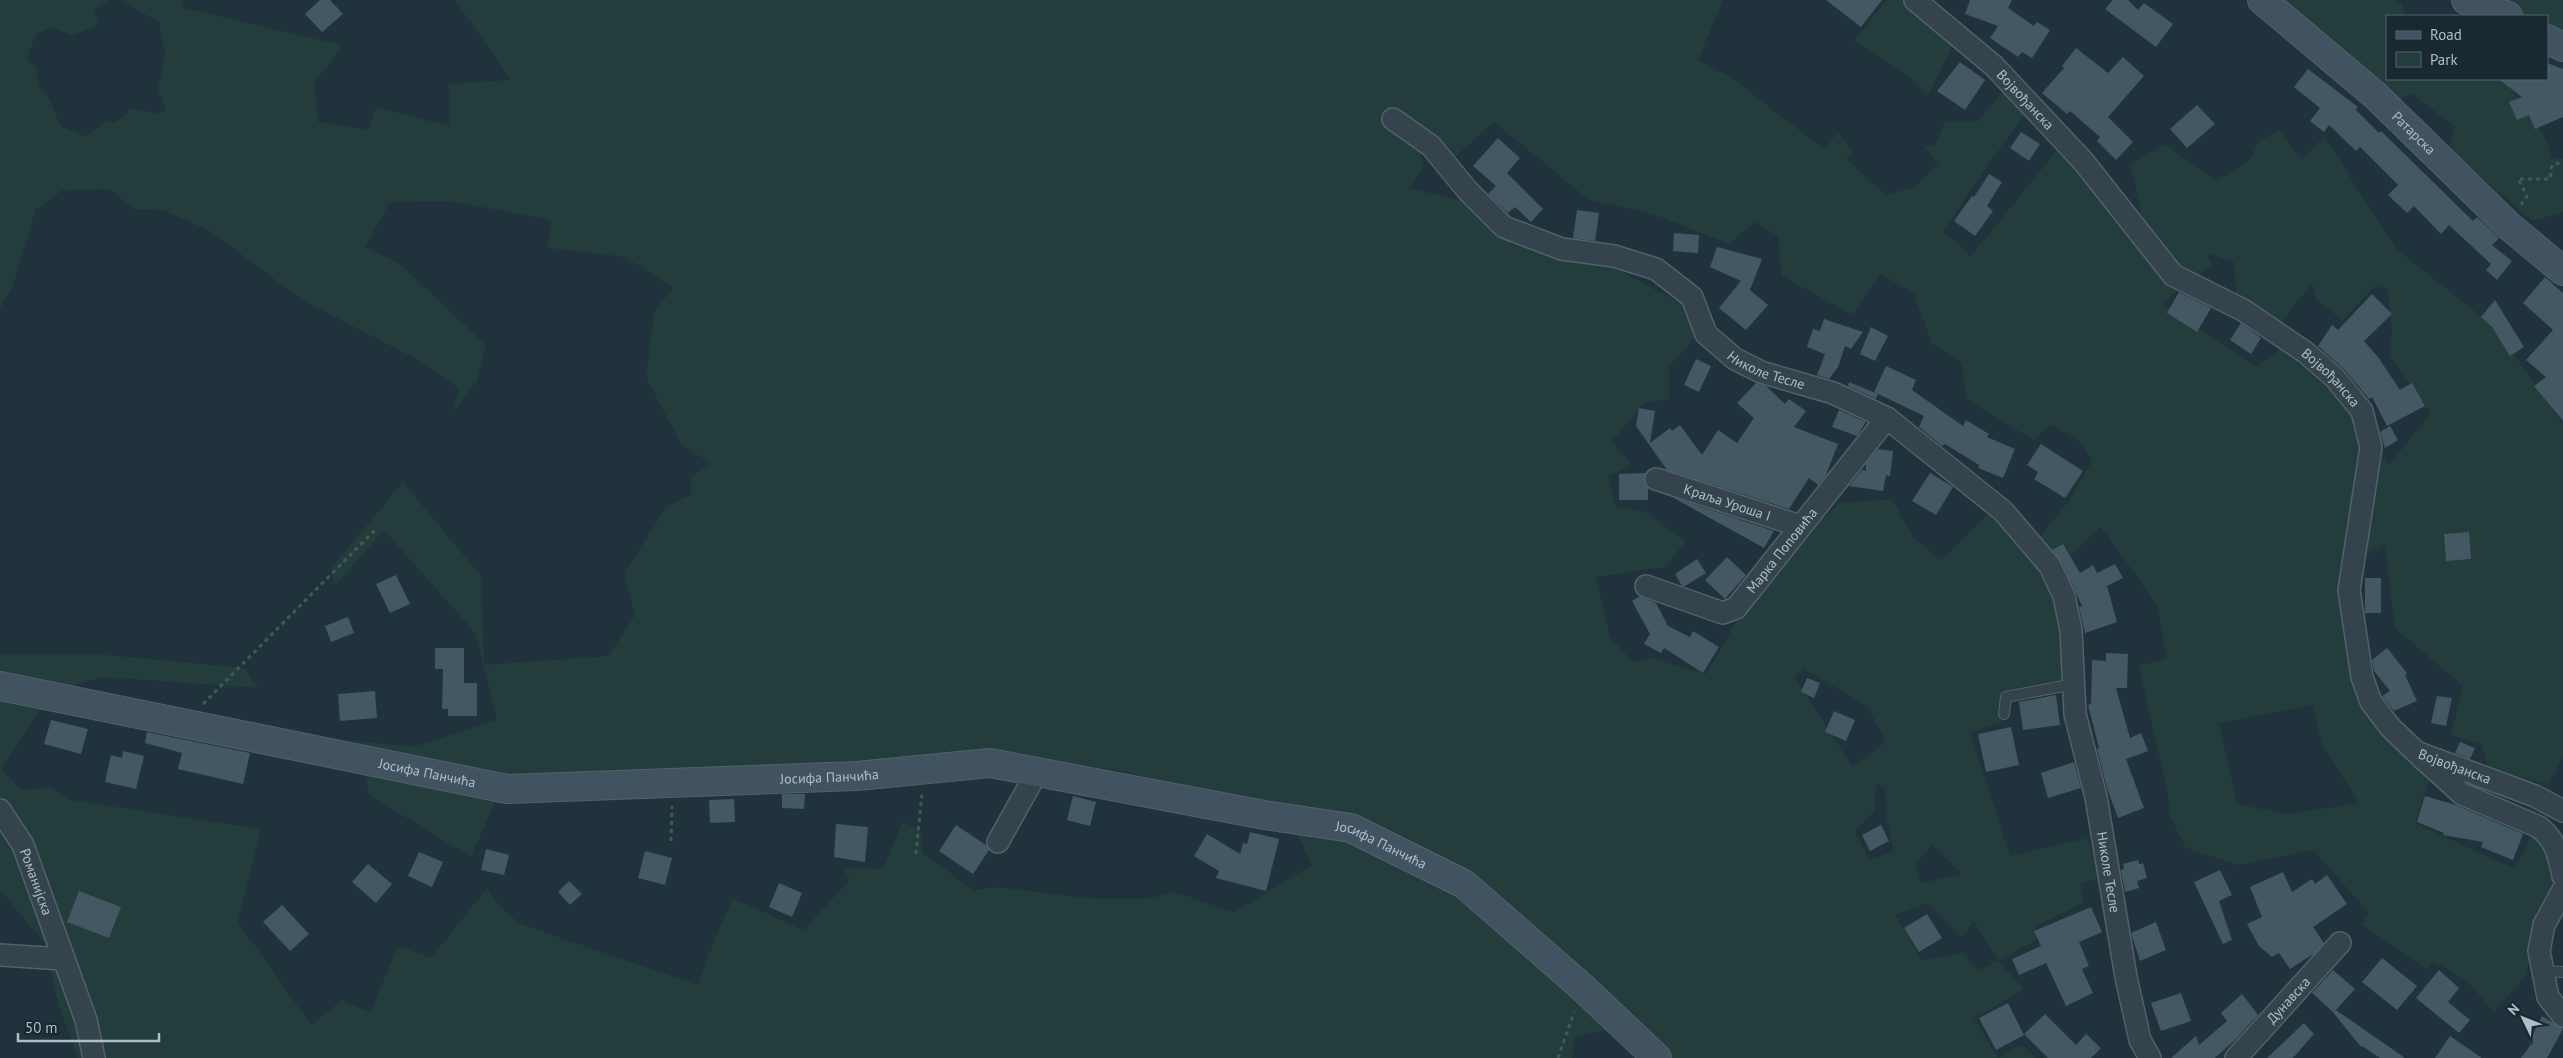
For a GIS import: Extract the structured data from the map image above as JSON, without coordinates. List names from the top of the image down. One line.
{"streets":{"street":["Војвођанска","Ратарска","Николе Тесле","Краља Уроша I","Марка Поповића","Јосифа Панчића","Романијска","Дунавска"]},"crossings":[["Николе Тесле","Марка Поповића"],["Краља Уроша I","Марка Поповића"]],"legend":["Road","Park"],"scale_bar":"50 m","north":"top left"}
